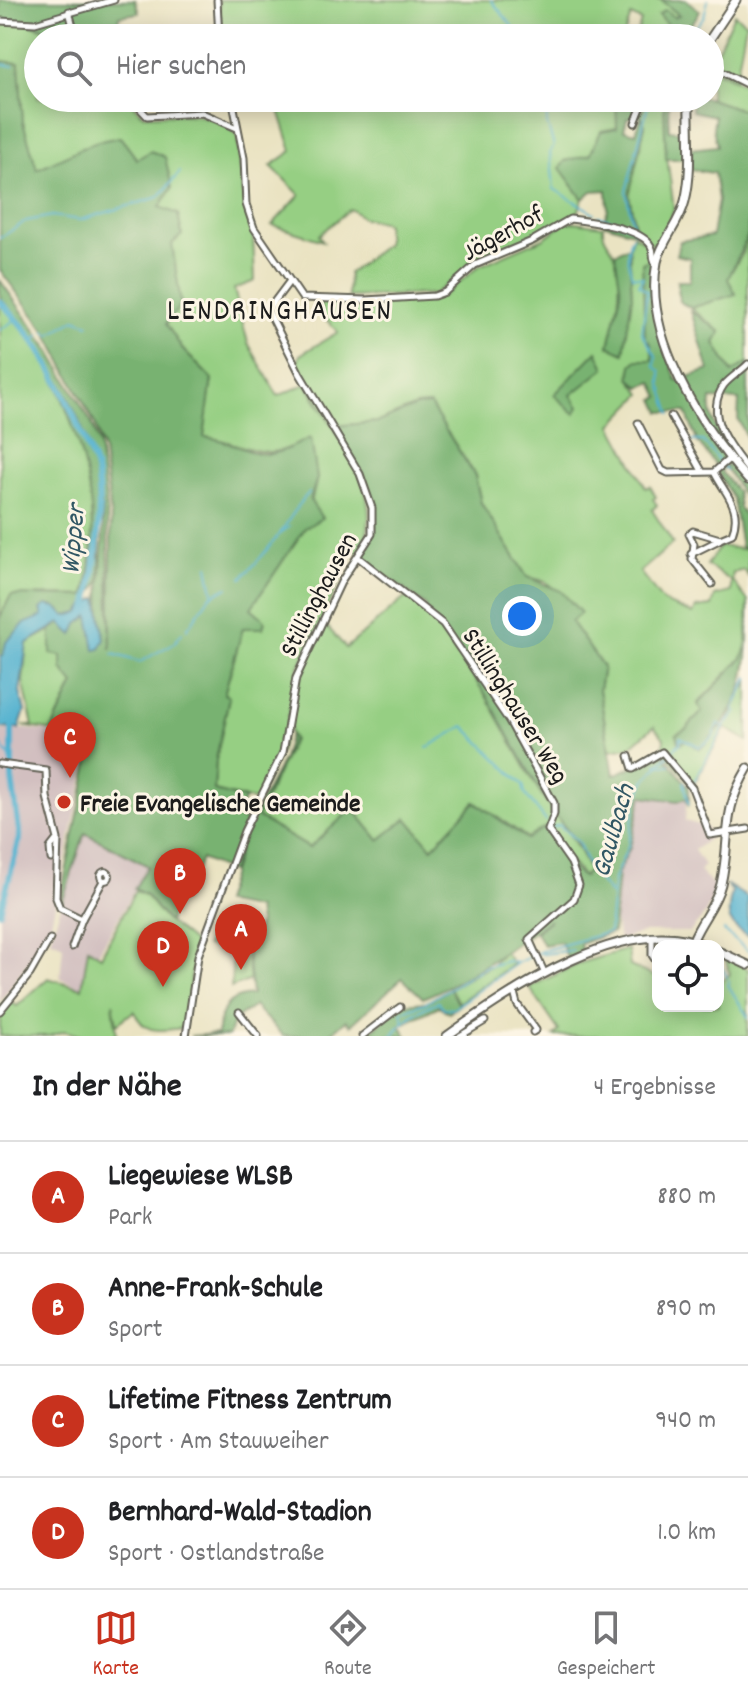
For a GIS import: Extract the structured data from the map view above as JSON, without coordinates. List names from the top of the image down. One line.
{"streets":{"street":["Jägerhof","Stillinghausen","Stillinghauser Weg"]},"crossings":[["Jägerhof","Stillinghausen"],["Stillinghausen","Stillinghauser Weg"]],"districts":["LENDRINGHAUSEN"],"water":["Wipper","Gaulbach"],"places":["Freie Evangelische Gemeinde"],"page":{"search":"Hier suchen","pins":["C","B","A","D"],"heading":["In der Nähe","4 Ergebnisse"],"list":[{"mark":"A","name":"Liegewiese WLSB","note":"Park","value":"880 m"},{"mark":"B","name":"Anne-Frank-Schule","note":"Sport","value":"890 m"},{"mark":"C","name":"Lifetime Fitness Zentrum","note":"Sport · Am Stauweiher","value":"940 m"},{"mark":"D","name":"Bernhard-Wald-Stadion","note":"Sport · Ostlandstraße","value":"1.0 km"}],"nav":["Karte","Route","Gespeichert"]}}
